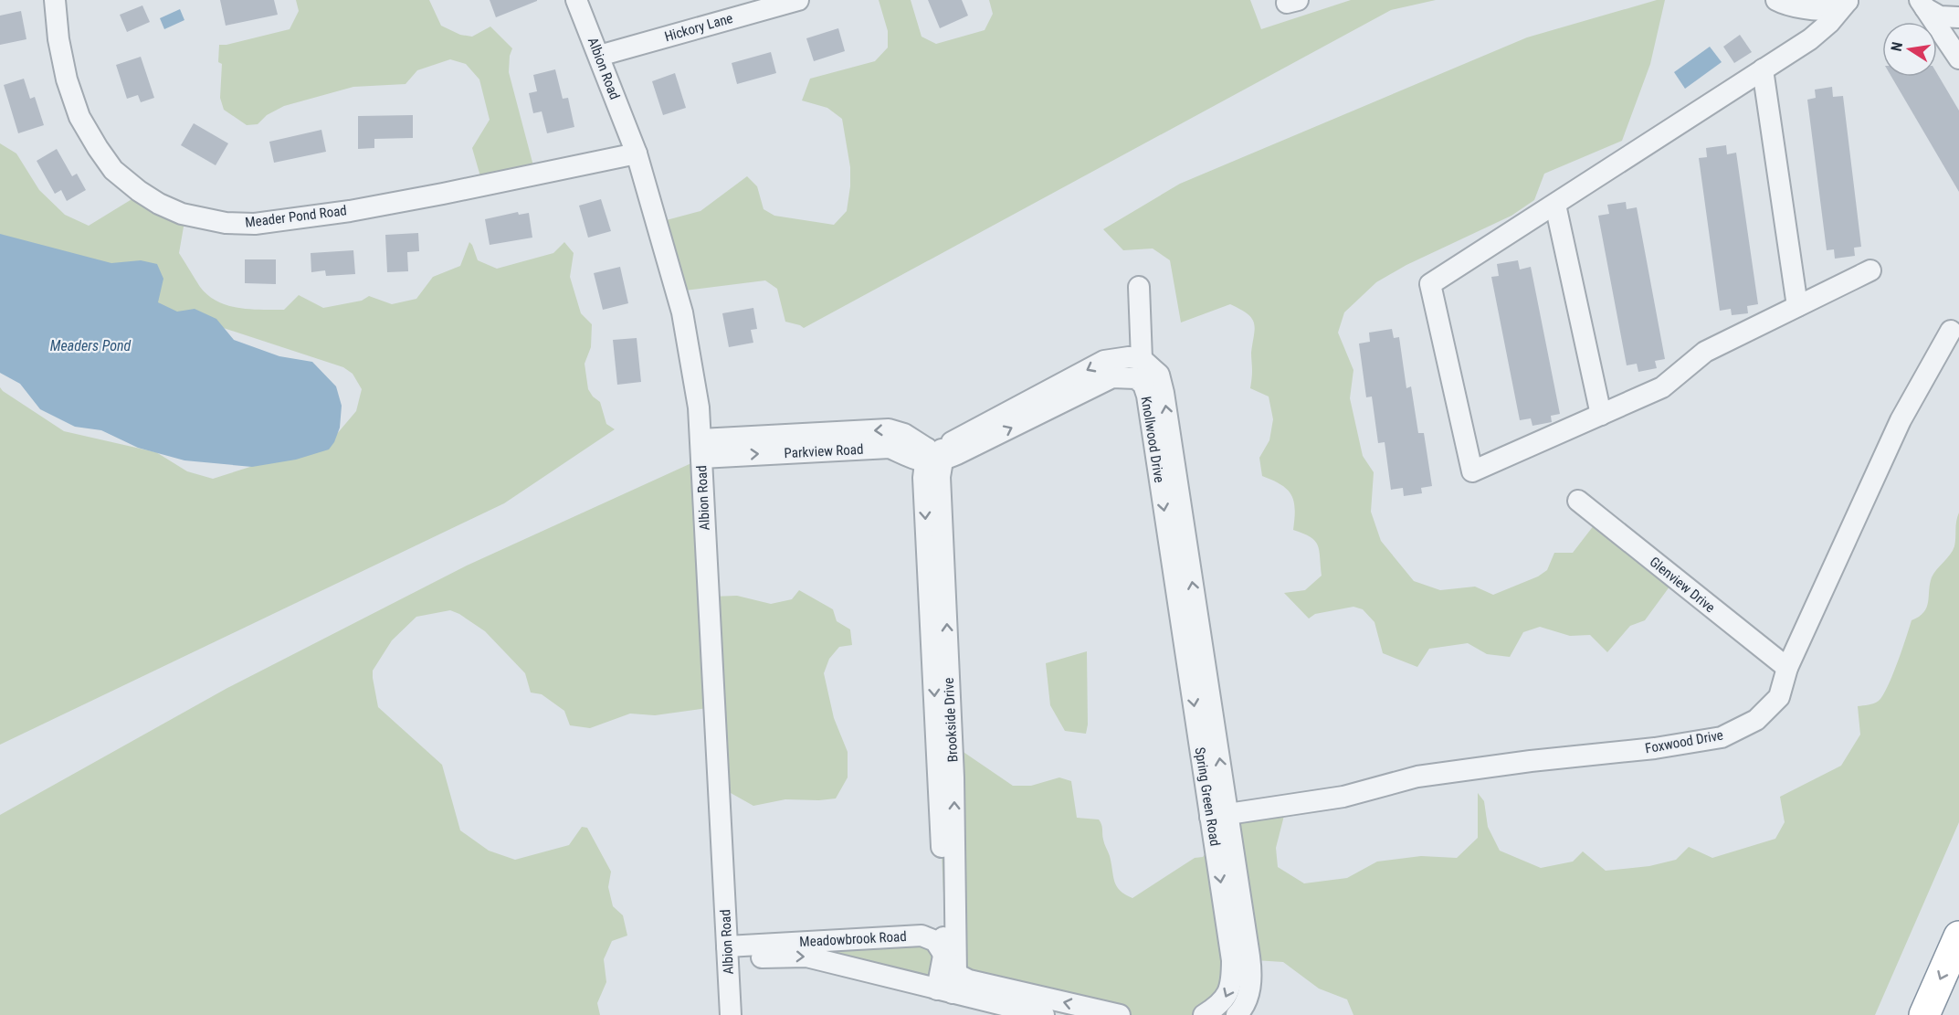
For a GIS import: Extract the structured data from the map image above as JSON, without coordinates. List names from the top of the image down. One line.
{"streets":{"street":["Hickory Lane","Albion Road","Meader Pond Road","Knollwood Drive","Parkview Road","Glenview Drive","Brookside Drive","Foxwood Drive","Spring Green Road","Meadowbrook Road"]},"crossings":[["Hickory Lane","Albion Road"],["Albion Road","Meader Pond Road"],["Albion Road","Parkview Road"],["Albion Road","Meadowbrook Road"],["Knollwood Drive","Parkview Road"],["Knollwood Drive","Brookside Drive"],["Knollwood Drive","Spring Green Road"],["Parkview Road","Brookside Drive"],["Glenview Drive","Foxwood Drive"],["Brookside Drive","Meadowbrook Road"],["Foxwood Drive","Spring Green Road"]],"one_way":["Spring Green Road"],"water":["Meaders Pond"],"north":"left"}
